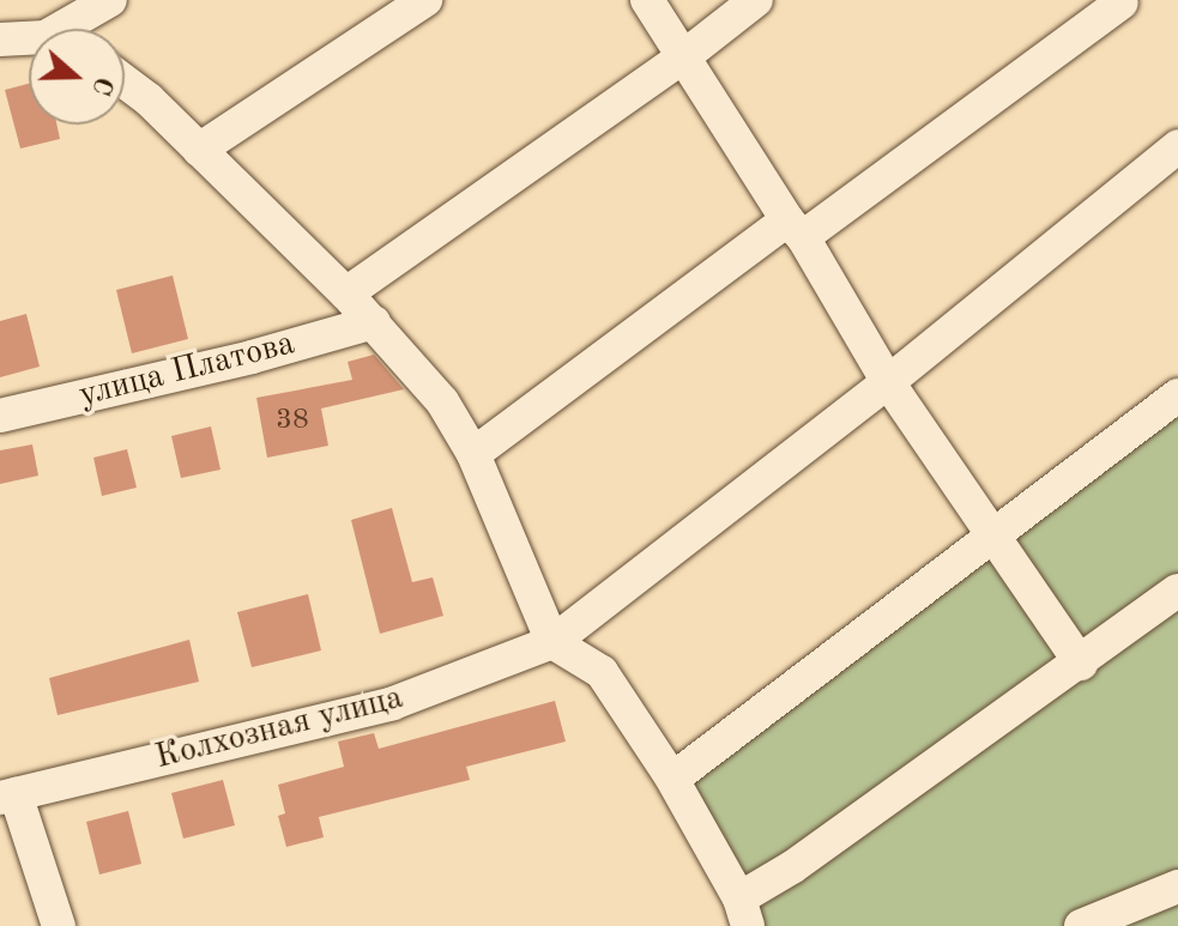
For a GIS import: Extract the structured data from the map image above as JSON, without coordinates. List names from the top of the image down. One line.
{"streets":{"street":["улица Платова","Колхозная улица"]},"house_numbers":["38"],"north":"right"}
